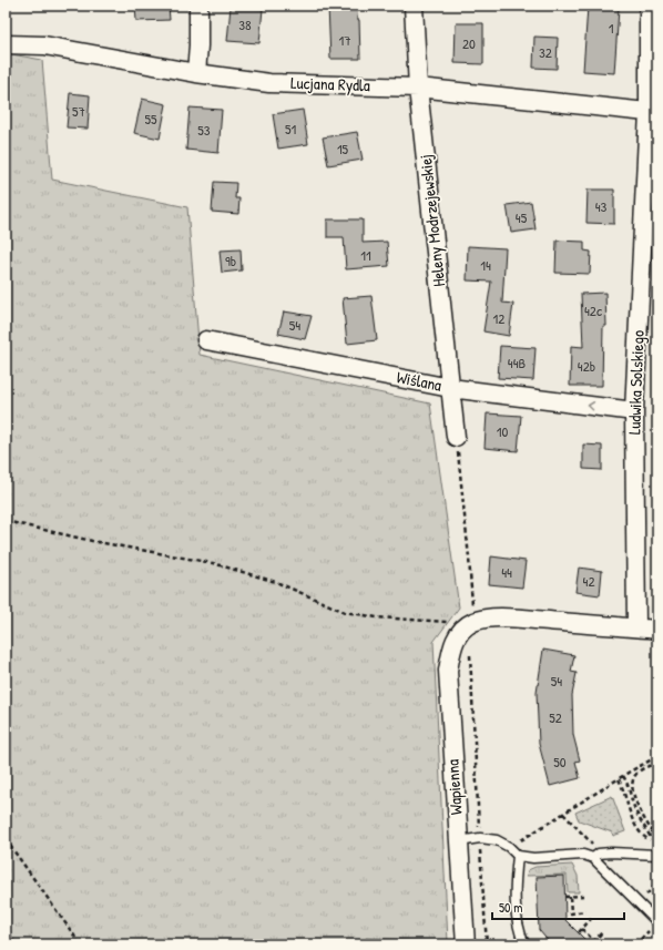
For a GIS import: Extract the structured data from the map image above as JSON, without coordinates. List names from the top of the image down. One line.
{"streets":{"street":["Lucjana Rydla","Heleny Modrzejewskiej","Wiślana","Ludwika Solskiego","Wapienna"]},"crossings":[["Lucjana Rydla","Heleny Modrzejewskiej"],["Lucjana Rydla","Ludwika Solskiego"],["Heleny Modrzejewskiej","Wiślana"],["Wiślana","Ludwika Solskiego"]],"one_way":["Wiślana"],"house_numbers":["38","1","17","20","32","57","55","51","53","15","43","45","11","9b","14","42c","12","54","44B","42b","10","44","42","54","52","50"],"scale_bar":"50 m"}
